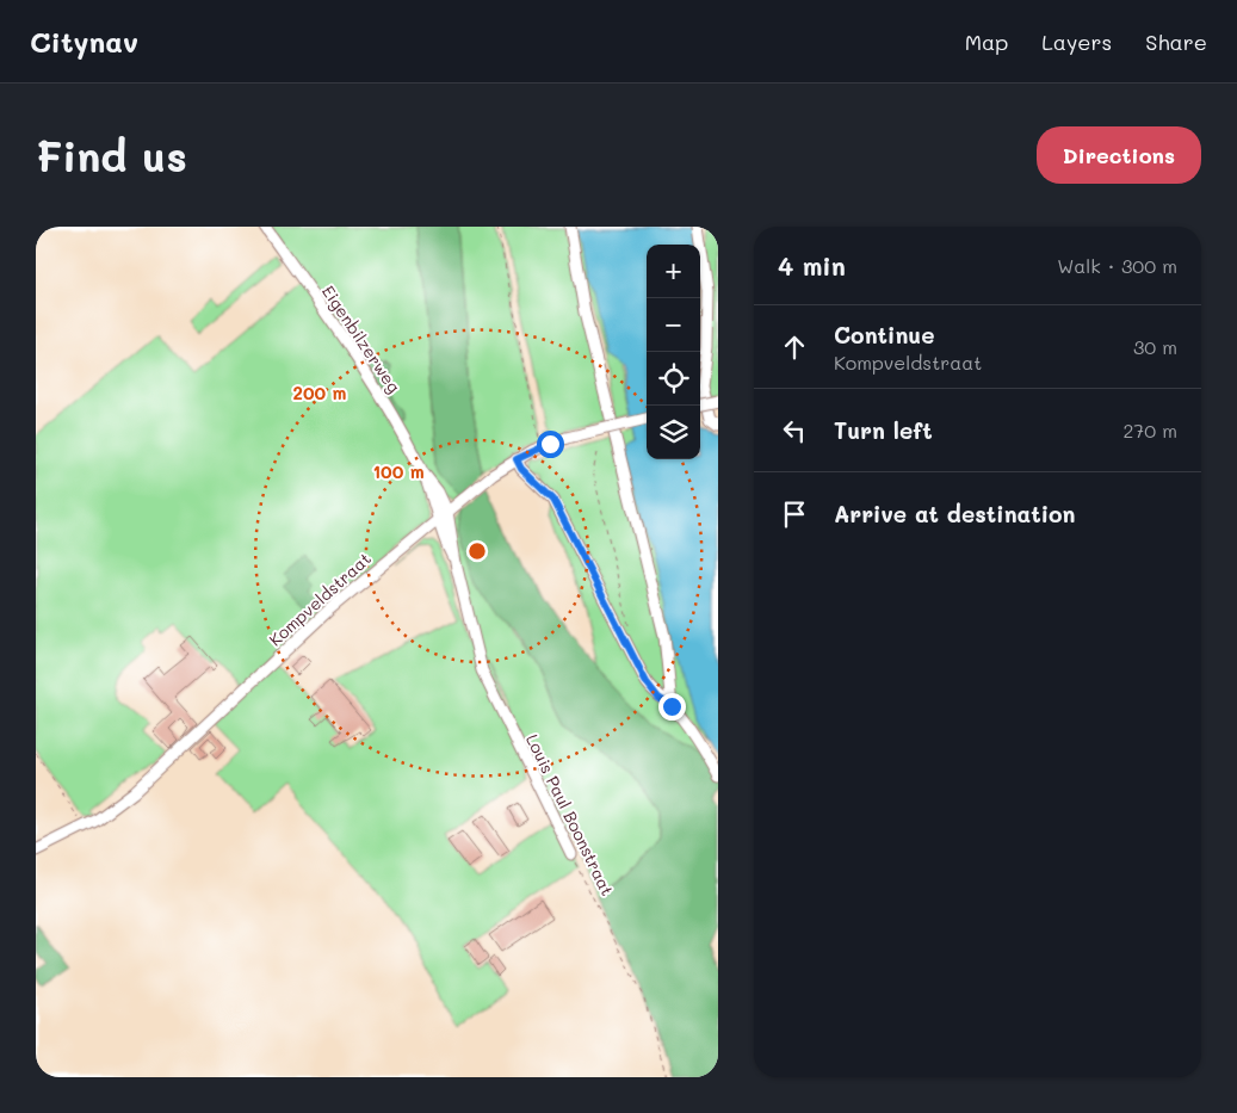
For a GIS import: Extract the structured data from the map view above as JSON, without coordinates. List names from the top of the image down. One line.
{"streets":{"street":["Eigenbilzerweg","Kompveldstraat","Louis Paul Boonstraat"]},"crossings":[["Eigenbilzerweg","Kompveldstraat"],["Eigenbilzerweg","Louis Paul Boonstraat"],["Kompveldstraat","Louis Paul Boonstraat"]],"page":{"header":"Citynav","nav":["Map","Layers","Share"],"buttons":"Directions","title":"Find us","heading":["4 min","Walk · 300 m"],"map_buttons":["+","−"],"list":[["Continue","Kompveldstraat","30 m"],["Turn left","270 m"],"Arrive at destination"]},"rings":["200 m","100 m"]}
